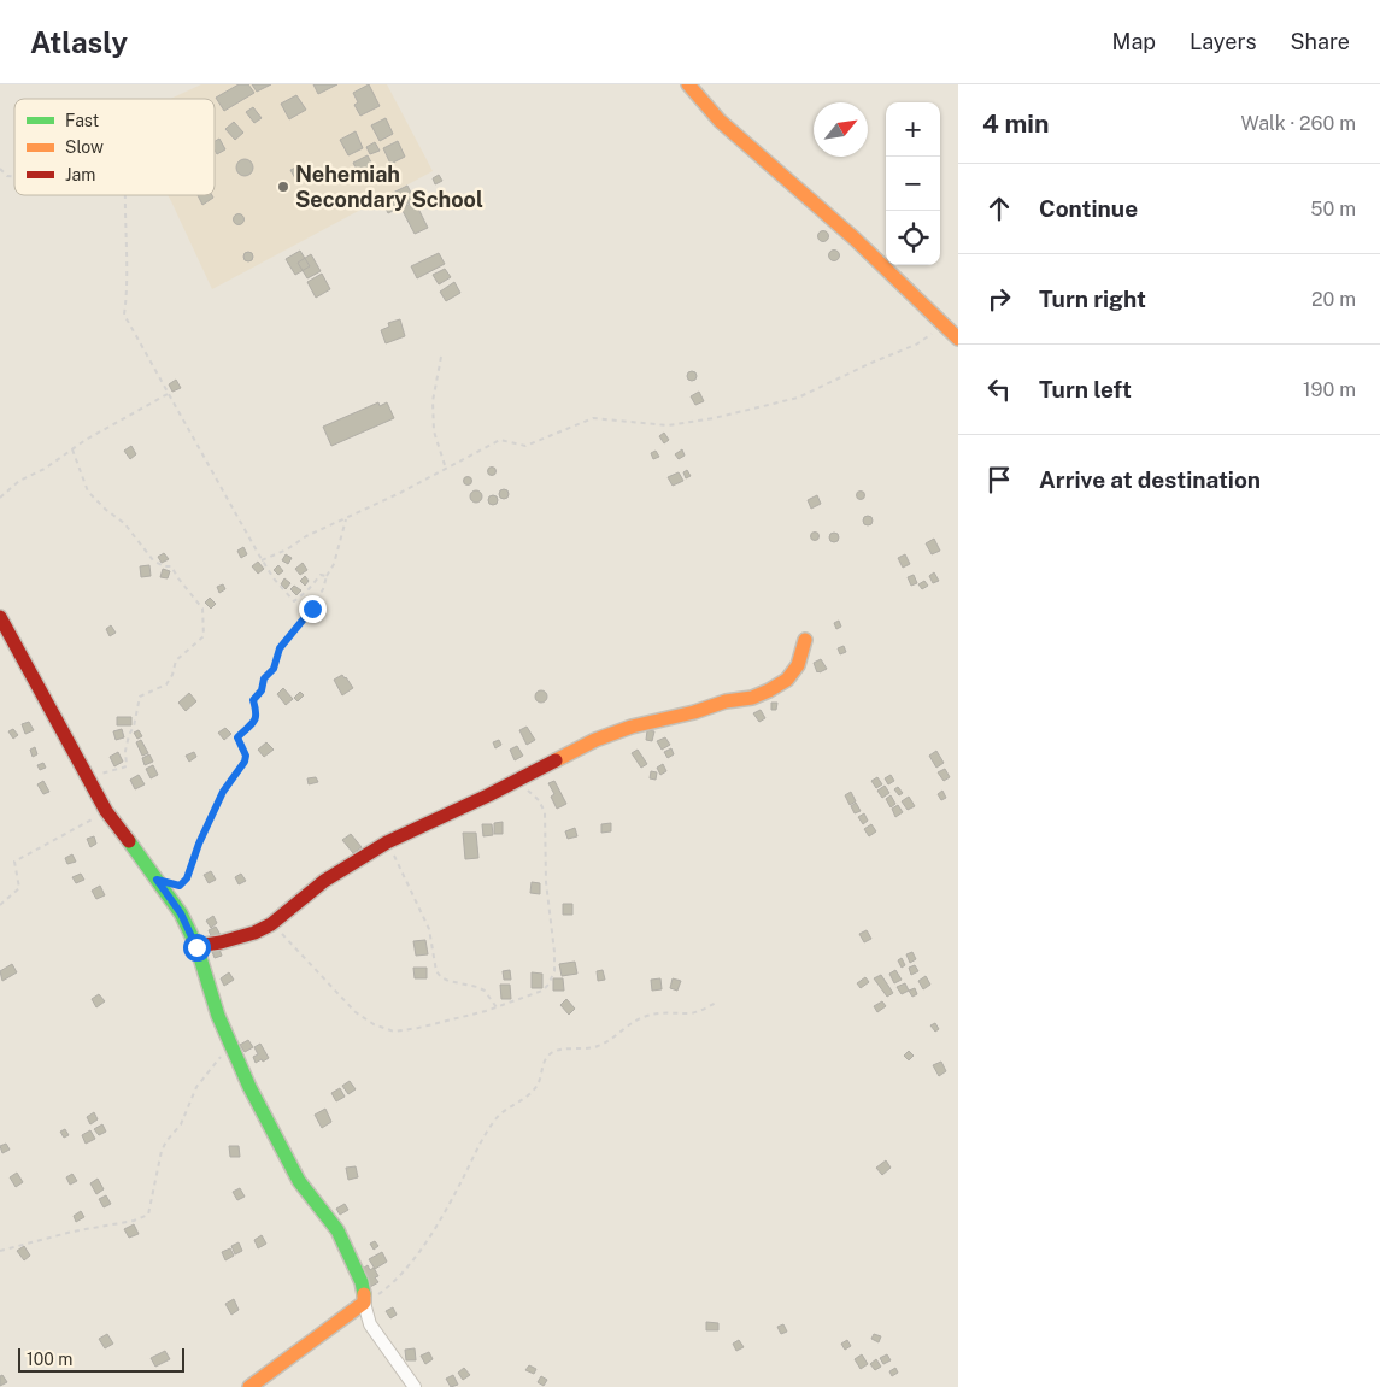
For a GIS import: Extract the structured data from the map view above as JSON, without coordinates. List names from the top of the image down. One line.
{"places":["Nehemiah Secondary School"],"legend":["Fast","Slow","Jam"],"scale_bar":"100 m","north":"top right","page":{"header":"Atlasly","nav":["Map","Layers","Share"],"heading":["4 min","Walk · 260 m"],"map_buttons":["+","−"],"list":[["Continue","50 m"],["Turn right","20 m"],["Turn left","190 m"],"Arrive at destination"],"scale":"100 m"}}
